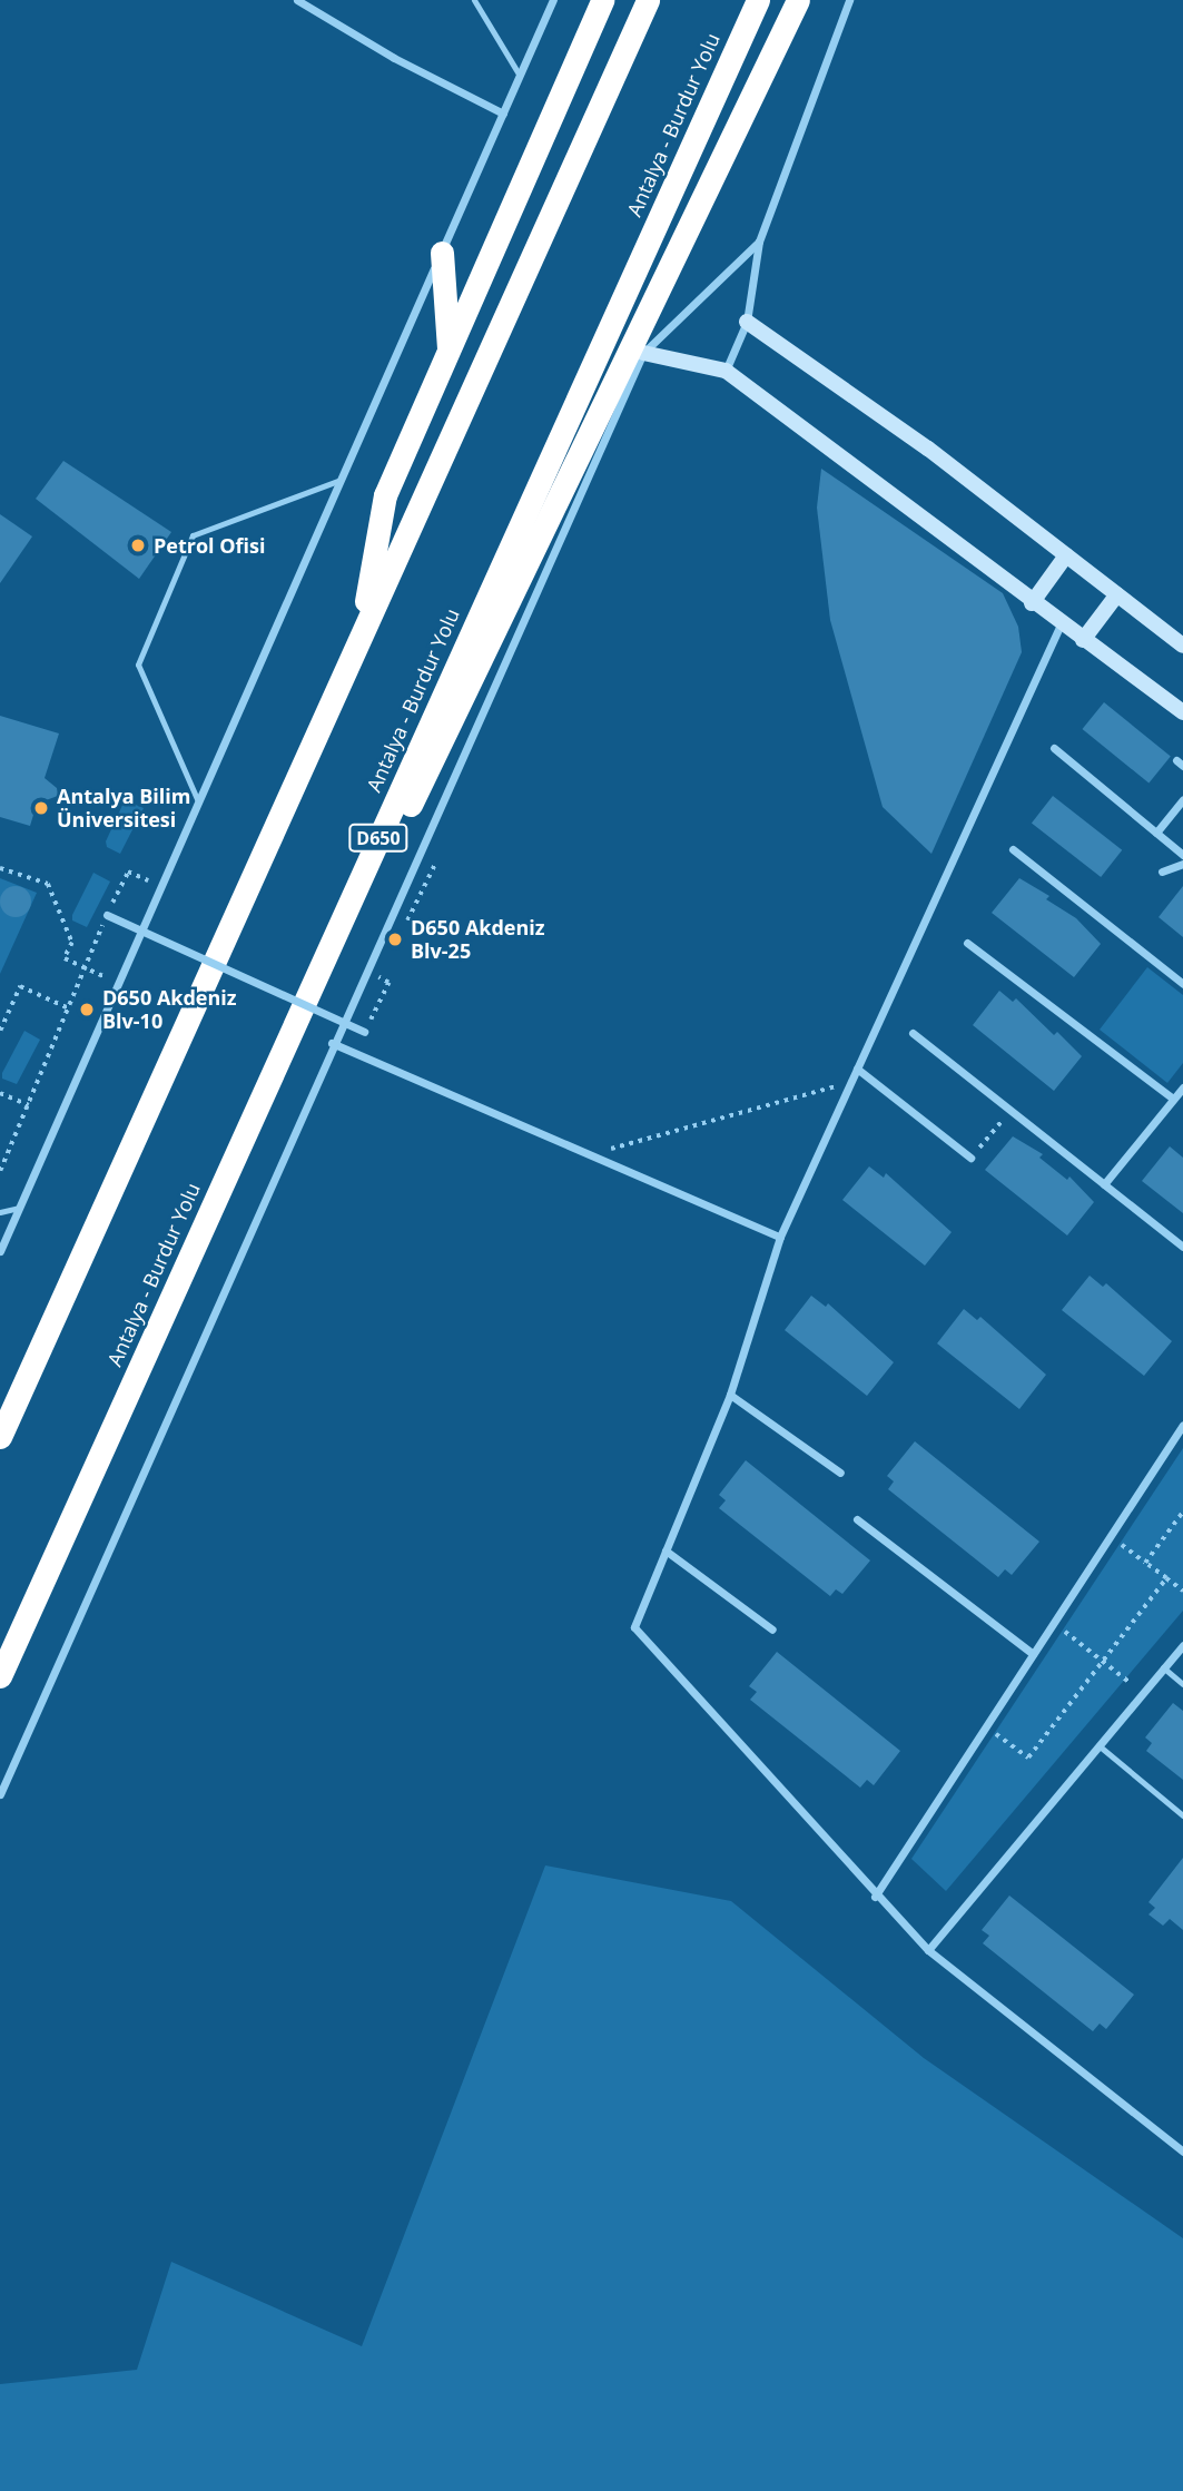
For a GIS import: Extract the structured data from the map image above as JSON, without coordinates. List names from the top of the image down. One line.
{"streets":{"highway":["Antalya - Burdur Yolu","D650"]},"places":["Petrol Ofisi","Antalya Bilim Üniversitesi","D650 Akdeniz Blv-25","D650 Akdeniz Blv-10"]}
